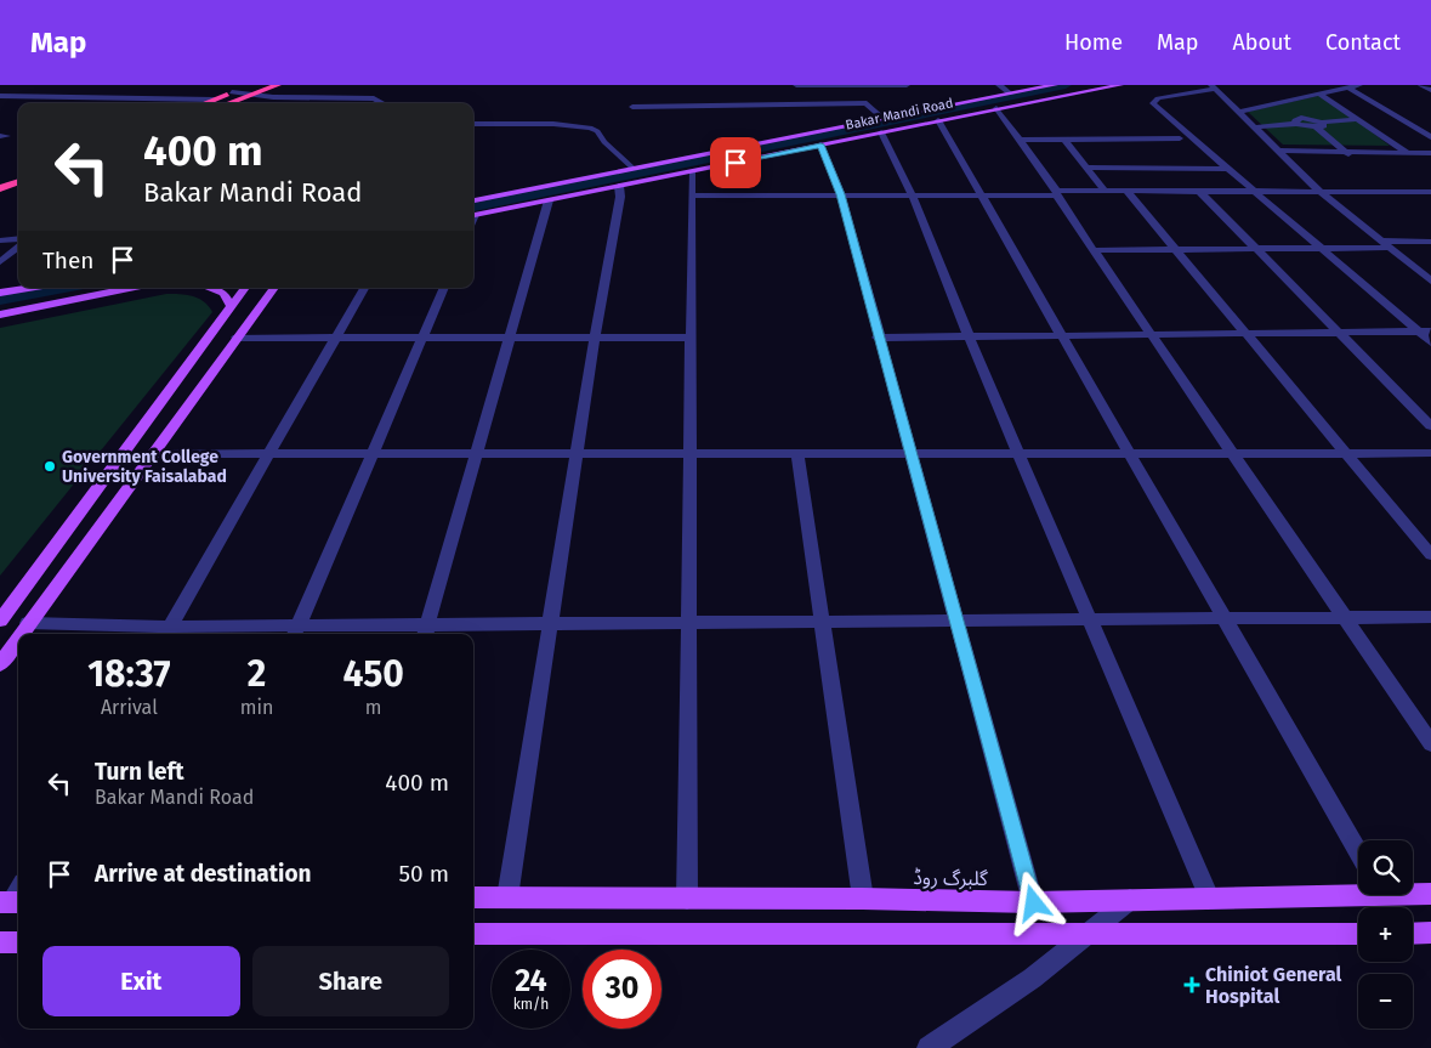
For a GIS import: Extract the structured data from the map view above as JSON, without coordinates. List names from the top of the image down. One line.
{"streets":{"main road":["Bakar Mandi Road","گلبرگ روڈ"]},"places":{"other":["Government College University Faisalabad"],"health":["Chiniot General Hospital"]},"page":{"header":"Map","nav":["Home","Map","About","Contact"],"turn":["400 m","Bakar Mandi Road"],"then":"Then","eta":["18:37","Arrival","2","min","450","m"],"list":[{"name":"Turn left","note":"Bakar Mandi Road","value":"400 m"},{"name":"Arrive at destination","value":"50 m"}],"map_buttons":["+","−"],"buttons":["Exit","Share"],"speed":"24 km/h","limit":"30"}}
